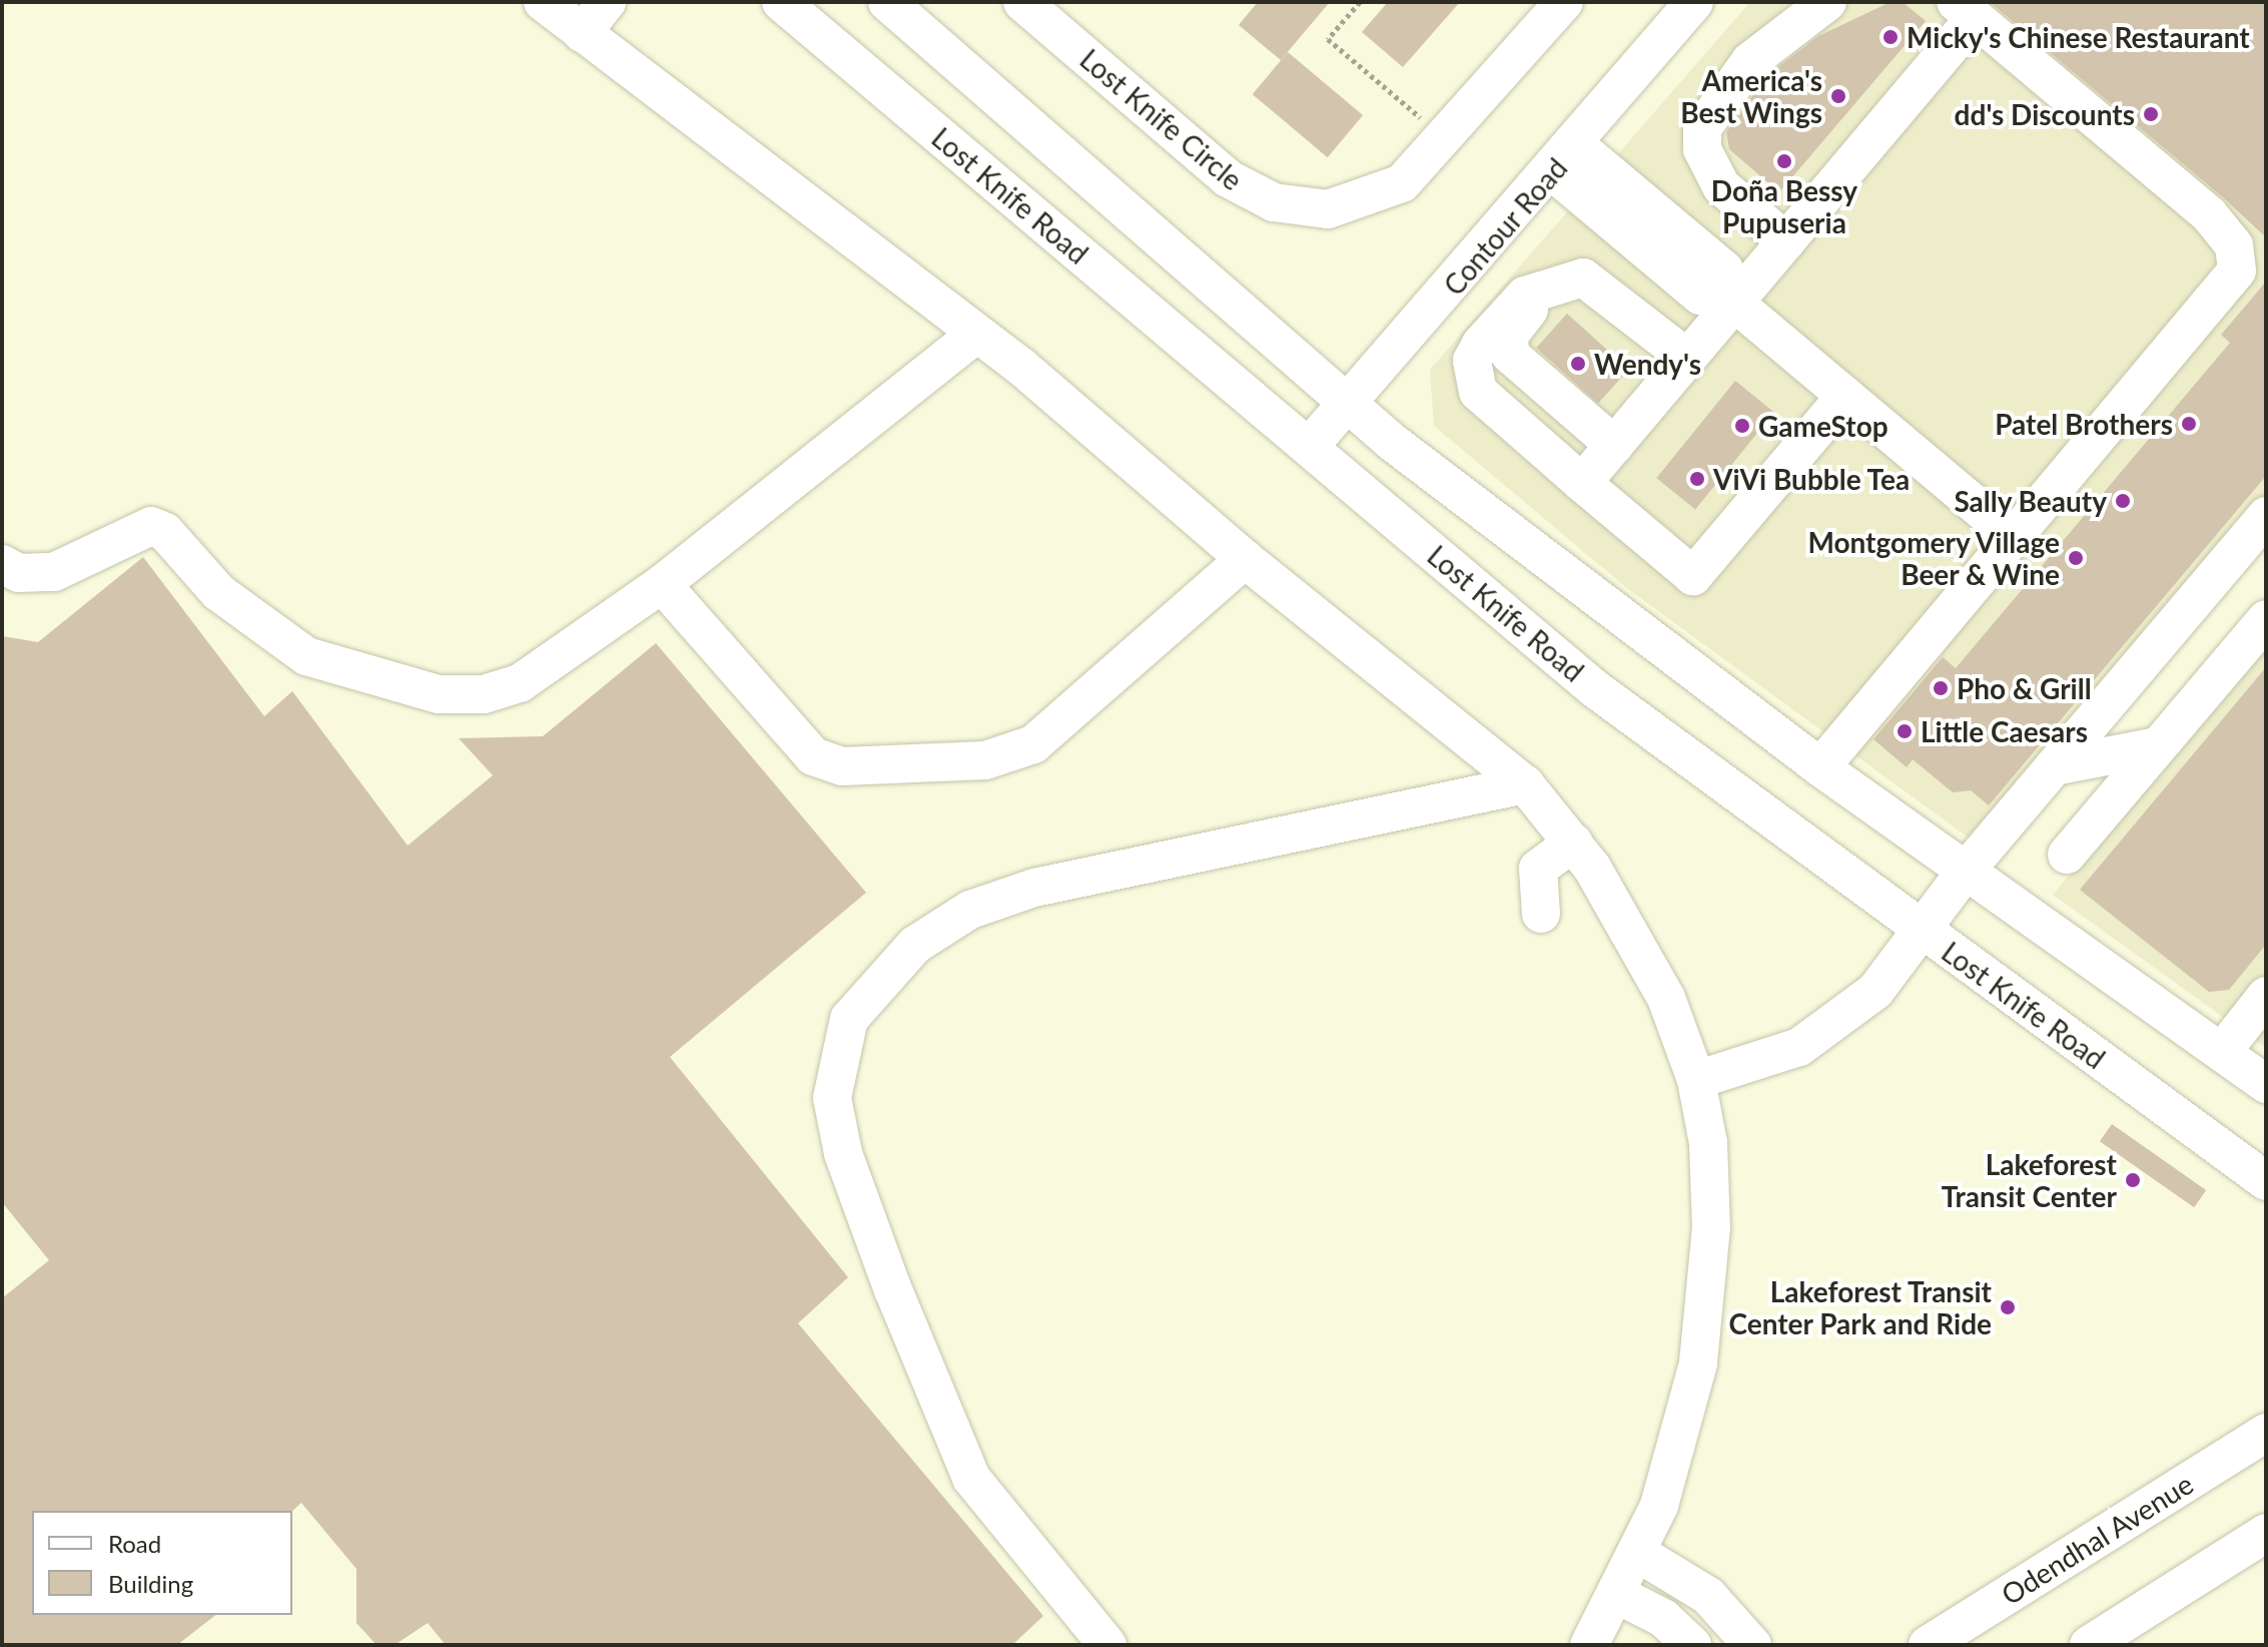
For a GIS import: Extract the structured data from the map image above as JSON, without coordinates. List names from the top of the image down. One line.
{"streets":{"street":["Lost Knife Circle","Lost Knife Road","Contour Road","Odendhal Avenue"]},"crossings":[["Lost Knife Road","Contour Road"]],"places":["Micky's Chinese Restaurant","America's Best Wings","dd's Discounts","Doña Bessy Pupuseria","Wendy's","Patel Brothers","GameStop","ViVi Bubble Tea","Sally Beauty","Montgomery Village Beer & Wine","Pho & Grill","Little Caesars","Lakeforest Transit Center","Lakeforest Transit Center Park and Ride"],"legend":["Road","Building"]}
